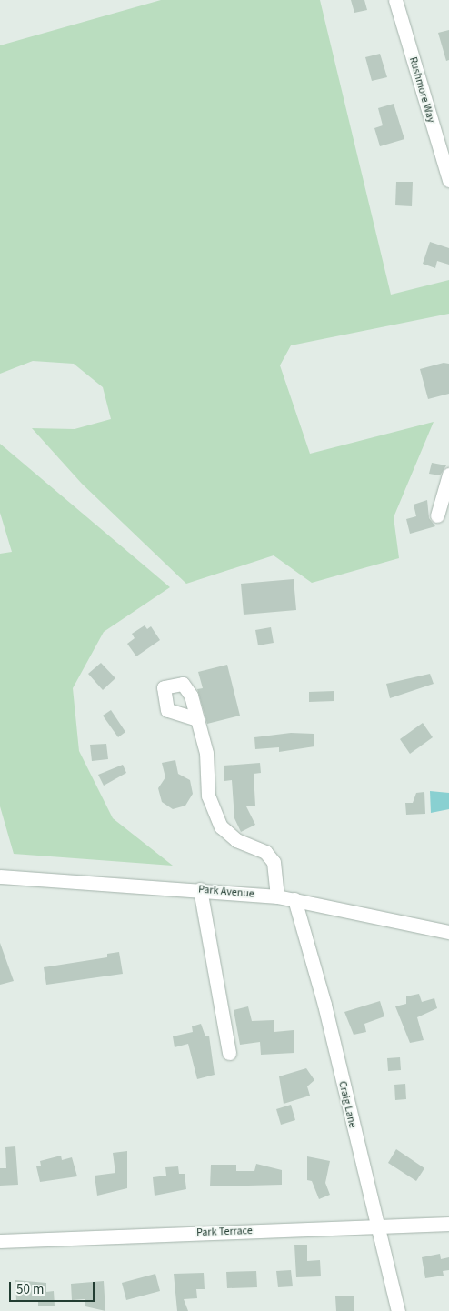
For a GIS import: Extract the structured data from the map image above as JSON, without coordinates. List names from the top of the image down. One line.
{"streets":{"street":["Rushmore Way","Park Avenue","Craig Lane","Park Terrace"]},"crossings":[["Park Avenue","Craig Lane"],["Craig Lane","Park Terrace"]],"scale_bar":"50 m"}
